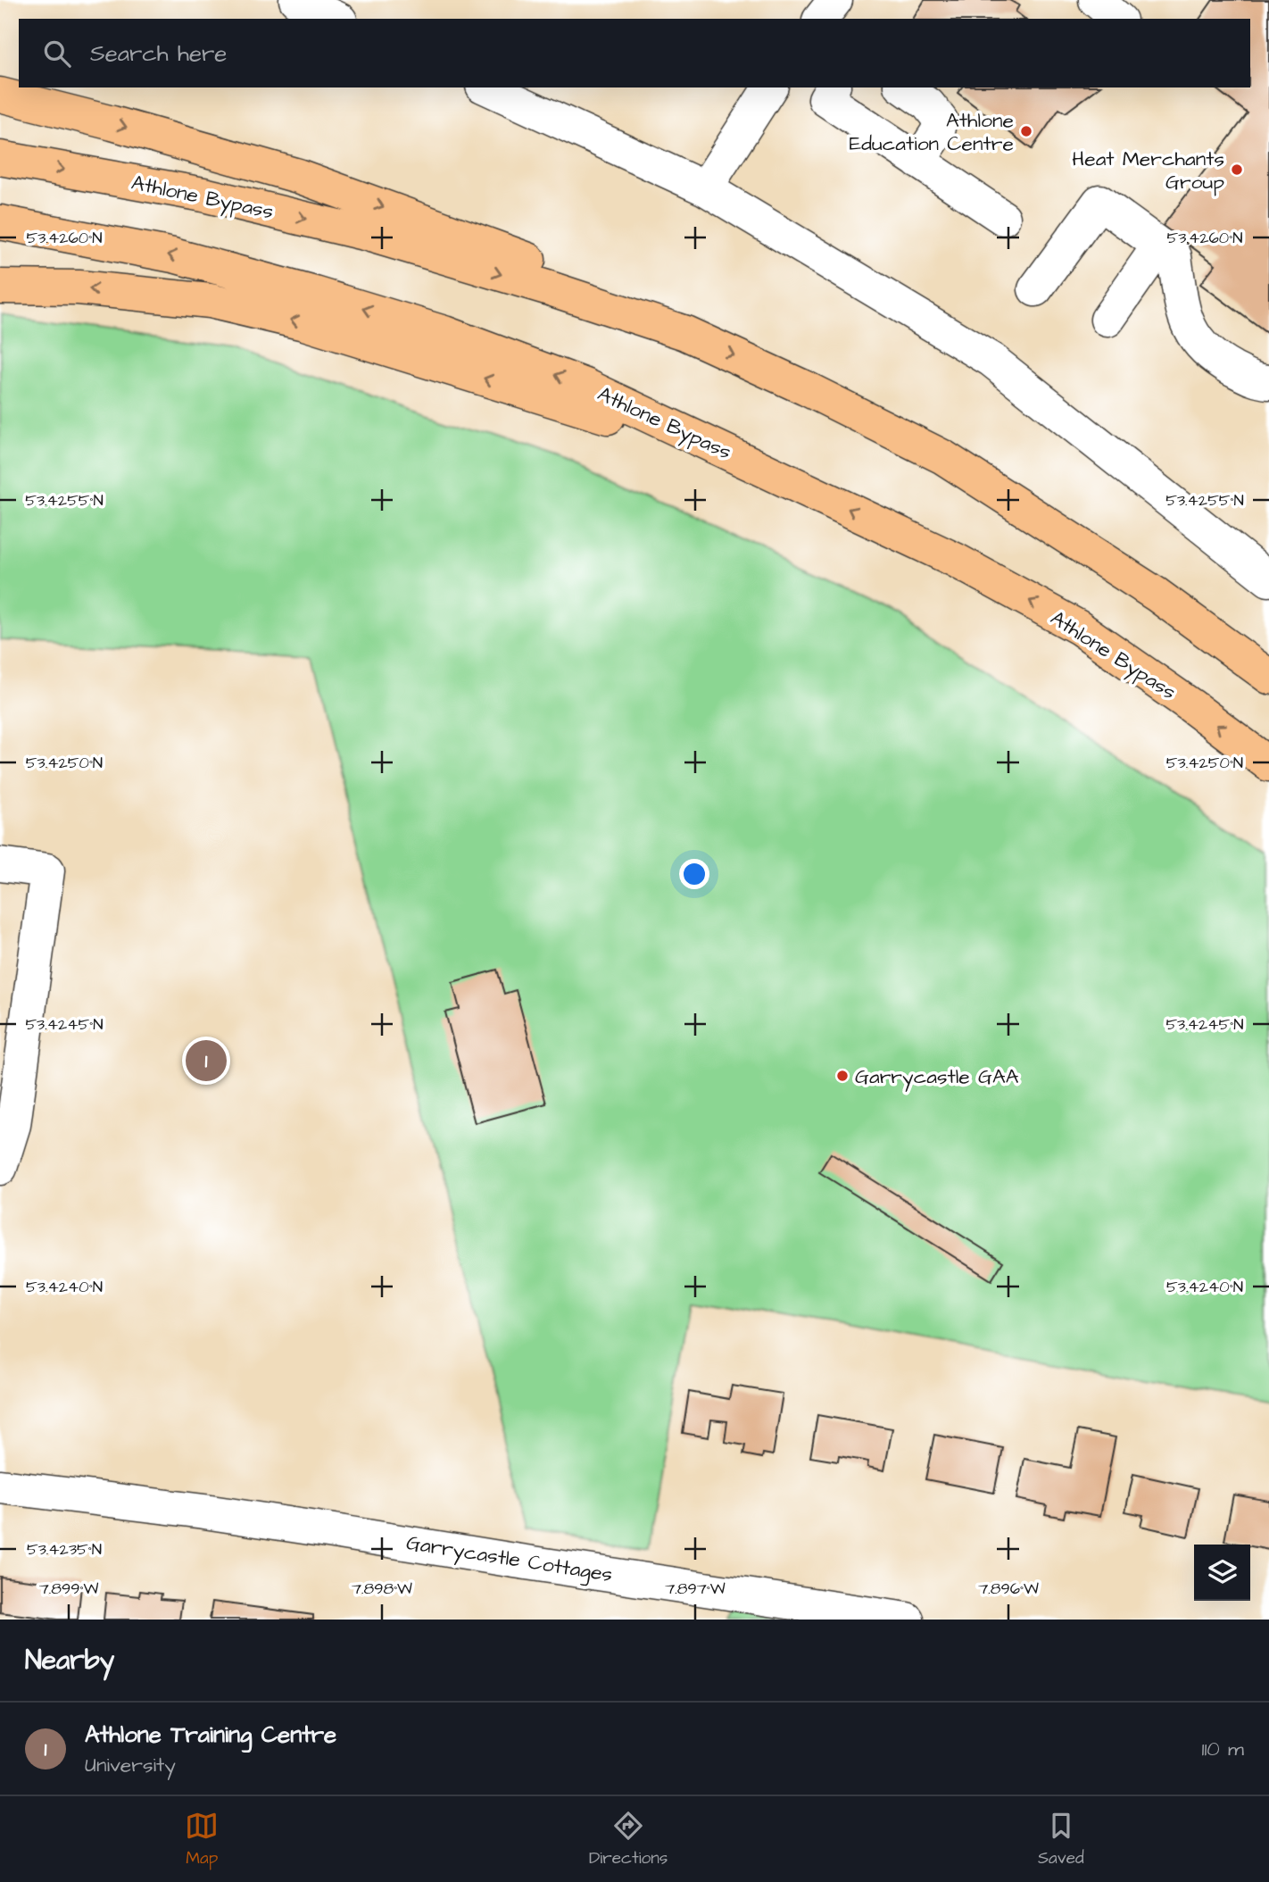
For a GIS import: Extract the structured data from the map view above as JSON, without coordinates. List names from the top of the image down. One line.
{"streets":{"highway":["Athlone Bypass"],"street":["Garrycastle Cottages"]},"places":["Athlone Education Centre","Heat Merchants Group","Garrycastle GAA"],"page":{"search":"Search here","pins":"1","heading":"Nearby","list":[{"mark":"1","name":"Athlone Training Centre","note":"University","value":"110 m"}],"nav":["Map","Directions","Saved"]},"coordinates":["53.4260°N","53.4255°N","53.4250°N","53.4245°N","53.4240°N","53.4235°N","7.899°W","7.898°W","7.897°W","7.896°W"]}
